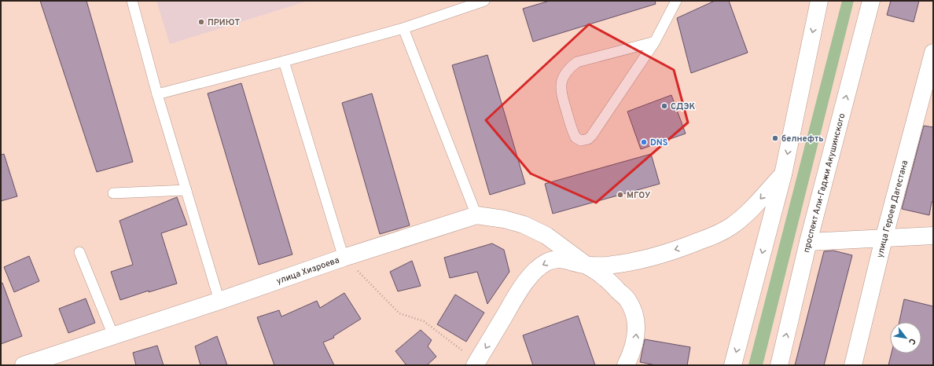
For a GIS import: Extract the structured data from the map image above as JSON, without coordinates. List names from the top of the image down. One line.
{"streets":{"main road":["проспект Али-Гаджи Акушинского","улица Героев Дагестана","улица Хизроева"]},"places":["ПРИЮТ","СДЭК","белнефть","DNS","МГОУ"],"north":"bottom right"}
